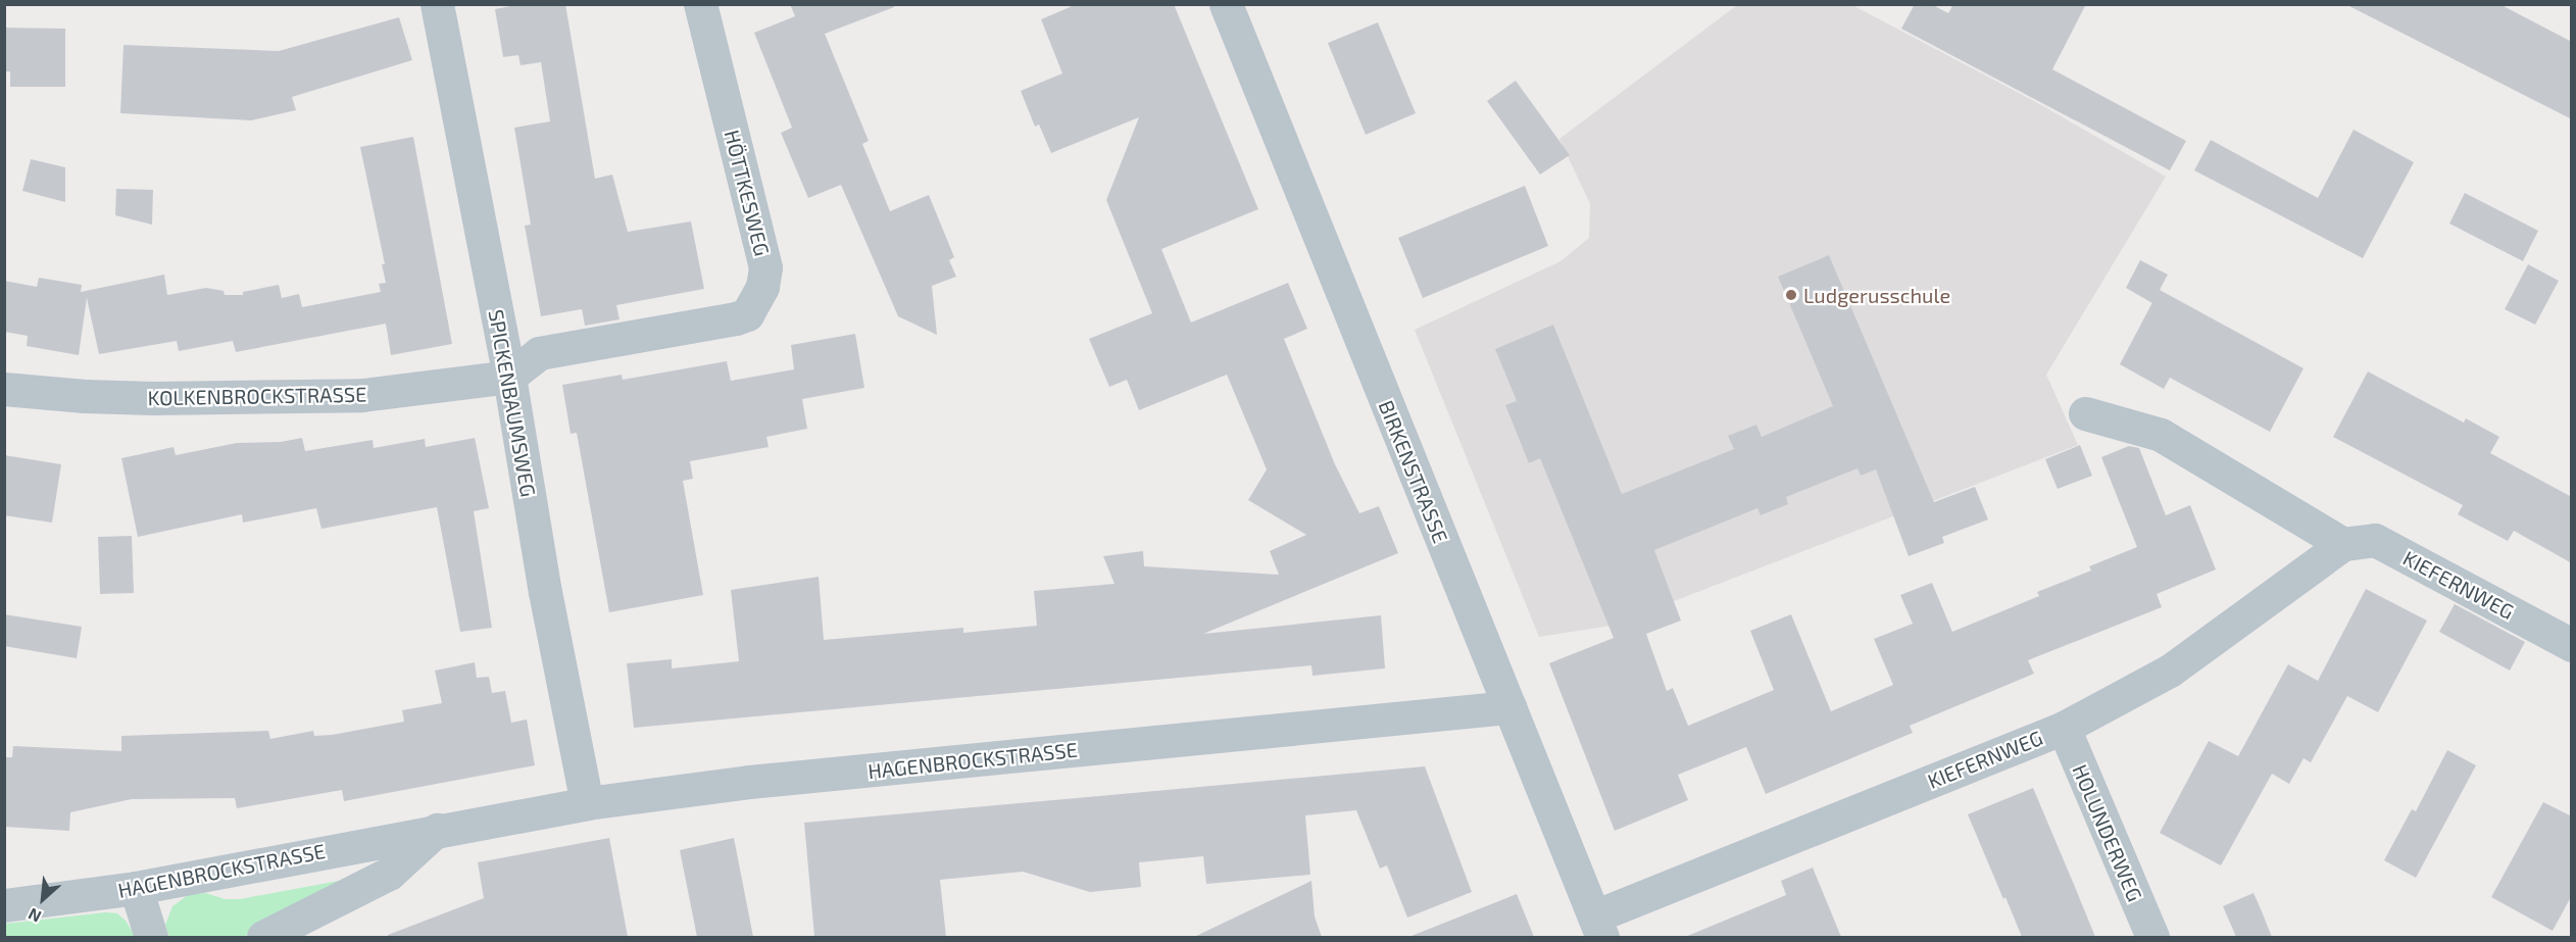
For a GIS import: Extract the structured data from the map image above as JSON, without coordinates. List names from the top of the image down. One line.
{"streets":{"street":["HÖTTKESWEG","KOLKENBROCKSTRASSE","SPICKENBAUMSWEG","BIRKENSTRASSE","KIEFERNWEG","HAGENBROCKSTRASSE","HOLUNDERWEG"]},"crossings":[["HÖTTKESWEG","KOLKENBROCKSTRASSE"],["HÖTTKESWEG","SPICKENBAUMSWEG"],["KOLKENBROCKSTRASSE","SPICKENBAUMSWEG"],["SPICKENBAUMSWEG","HAGENBROCKSTRASSE"],["BIRKENSTRASSE","KIEFERNWEG"],["BIRKENSTRASSE","HAGENBROCKSTRASSE"],["KIEFERNWEG","HOLUNDERWEG"]],"places":["Ludgerusschule"],"north":"bottom left"}
